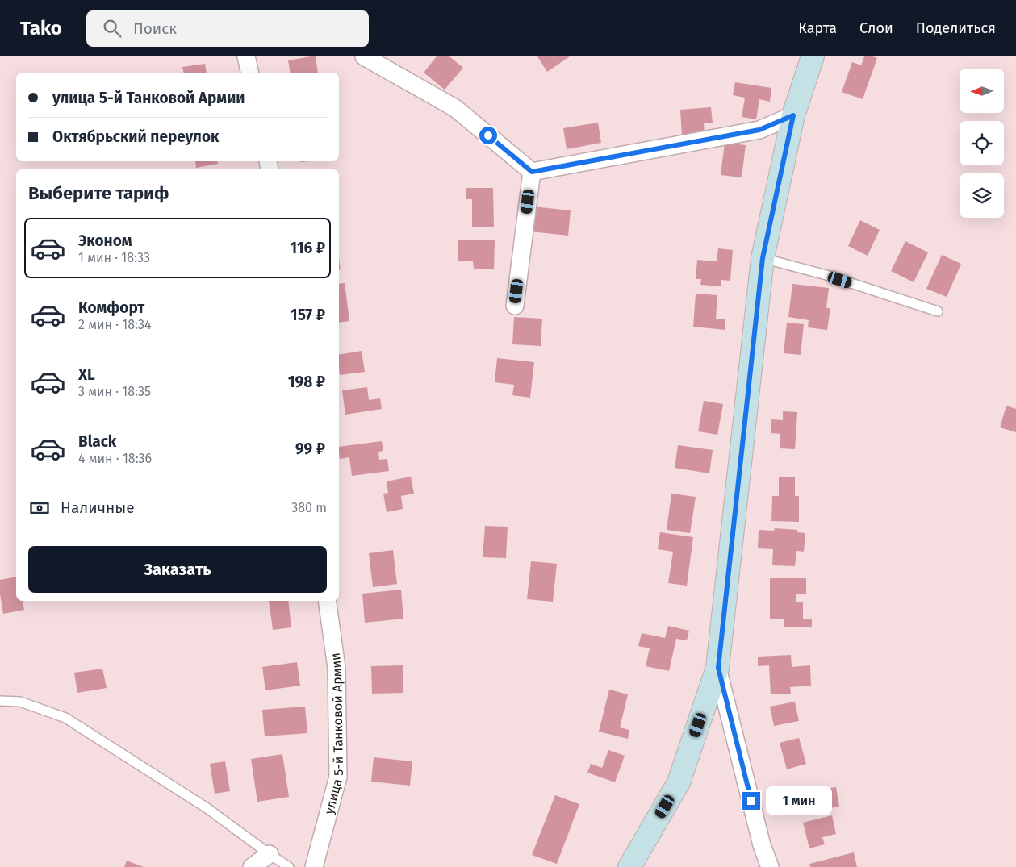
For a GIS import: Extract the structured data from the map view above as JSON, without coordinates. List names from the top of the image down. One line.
{"streets":{"street":["улица 5-й Танковой Армии"]},"north":"left","page":{"header":"Tako","search":"Поиск","nav":["Карта","Слои","Поделиться"],"banner":["улица 5-й Танковой Армии","Октябрьский переулок"],"heading":"Выберите тариф","list":[{"name":"Эконом","note":"1 мин · 18:33","value":"116 ₽"},{"name":"Комфорт","note":"2 мин · 18:34","value":"157 ₽"},{"name":"XL","note":"3 мин · 18:35","value":"198 ₽"},{"name":"Black","note":"4 мин · 18:36","value":"99 ₽"}],"pay":["Наличные","380 m"],"buttons":"Заказать","bubble":"1 мин"}}
